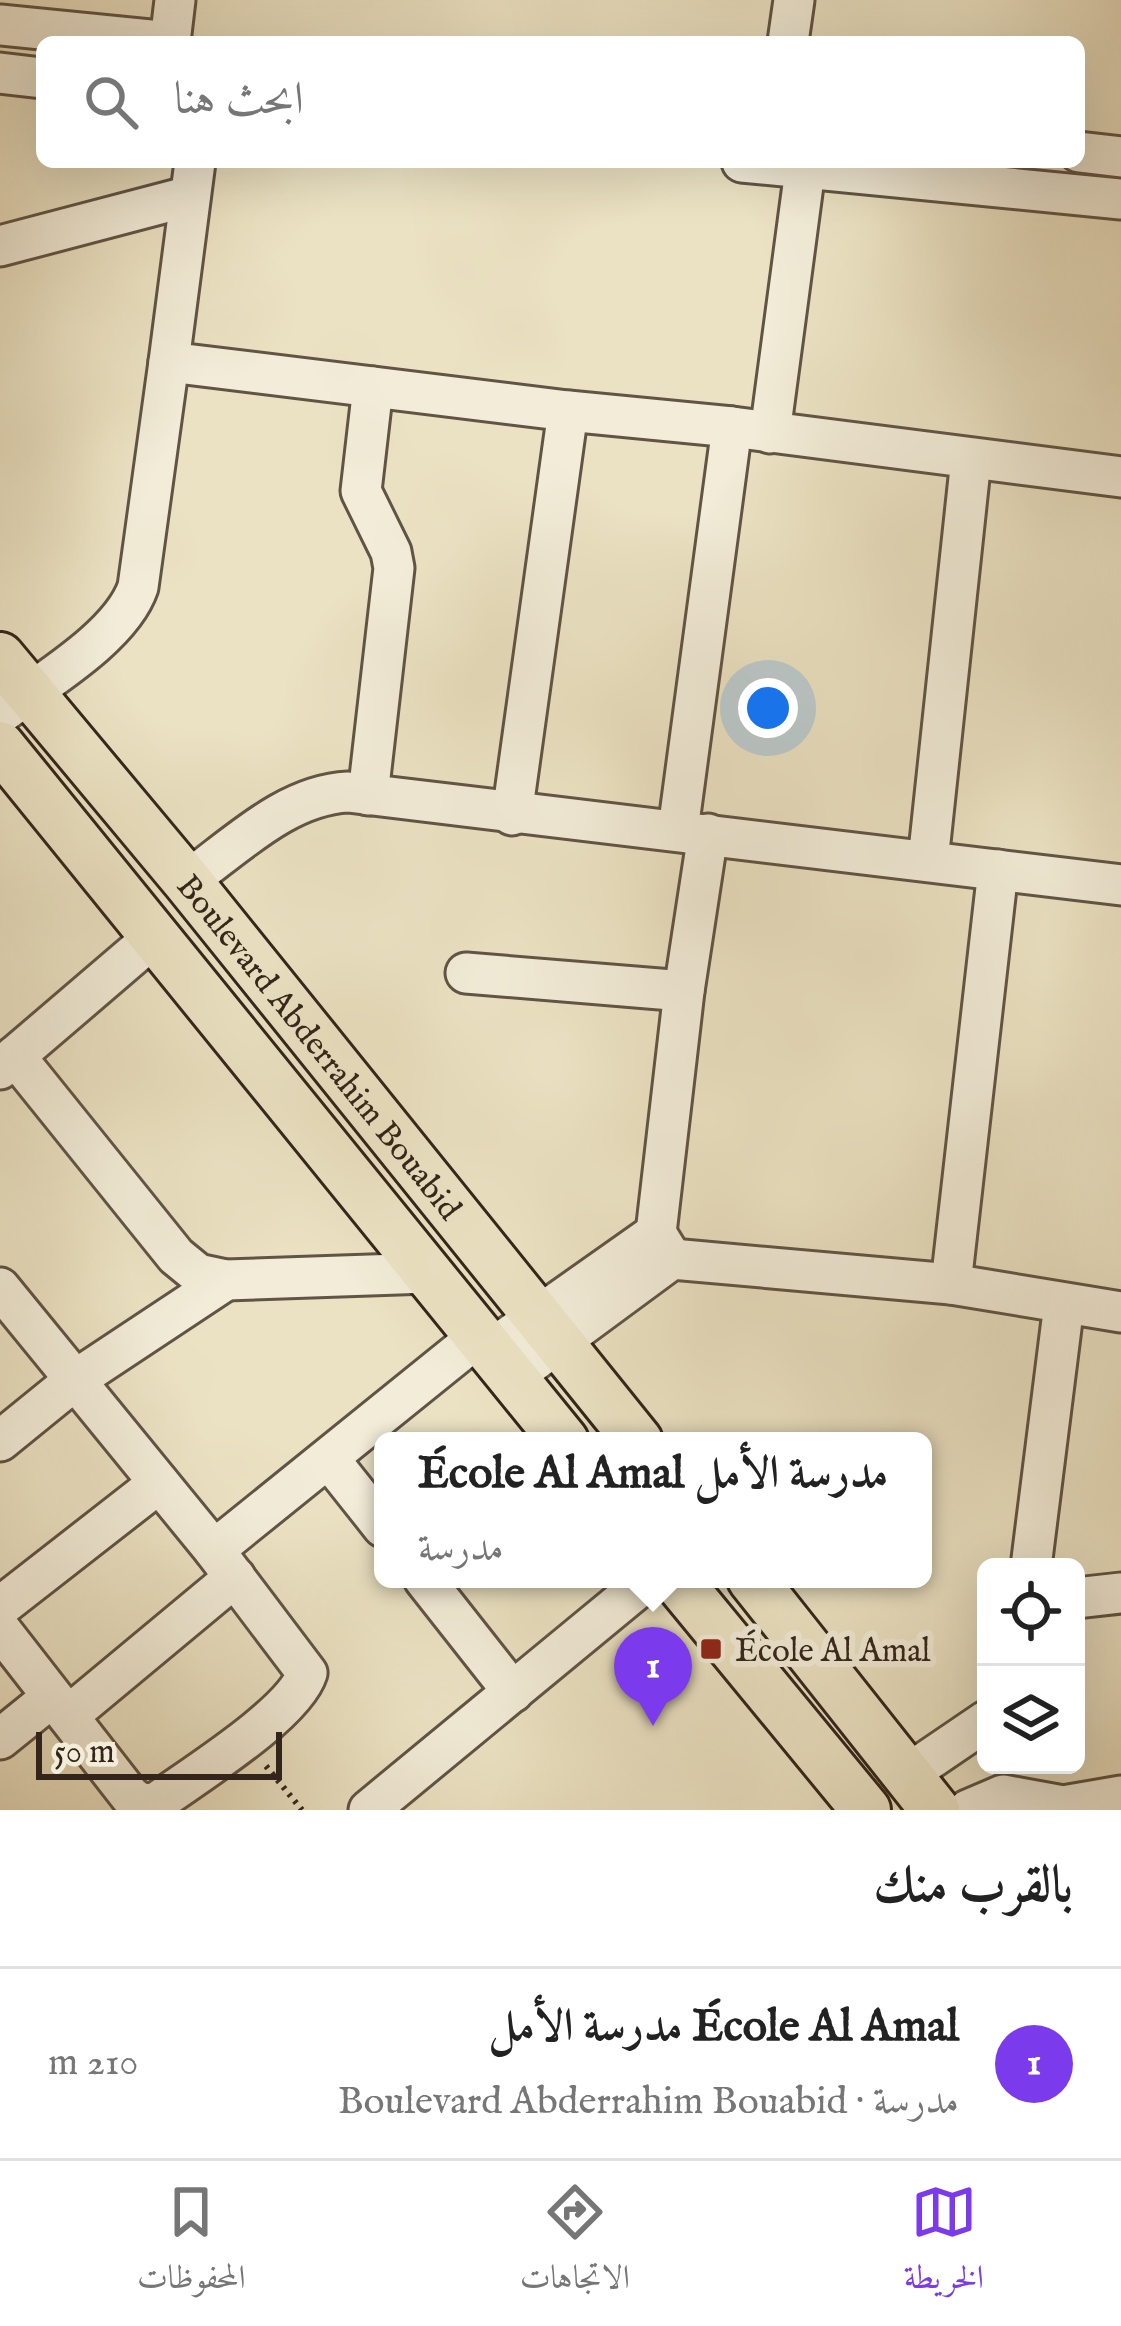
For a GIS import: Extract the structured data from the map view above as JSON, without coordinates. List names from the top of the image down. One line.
{"streets":{"main road":["Boulevard Abderrahim Bouabid"]},"places":{"transit":["École Al Amal"]},"scale_bar":"50 m","page":{"search":"ابحث هنا","popup":["École Al Amal مدرسة الأمل","مدرسة"],"pins":"1","scale":"50 m","heading":"بالقرب منك","list":[{"mark":"1","name":"École Al Amal مدرسة الأمل","note":"مدرسة · Boulevard Abderrahim Bouabid","value":"210 m"}],"nav":["الخريطة","الاتجاهات","المحفوظات"]}}
